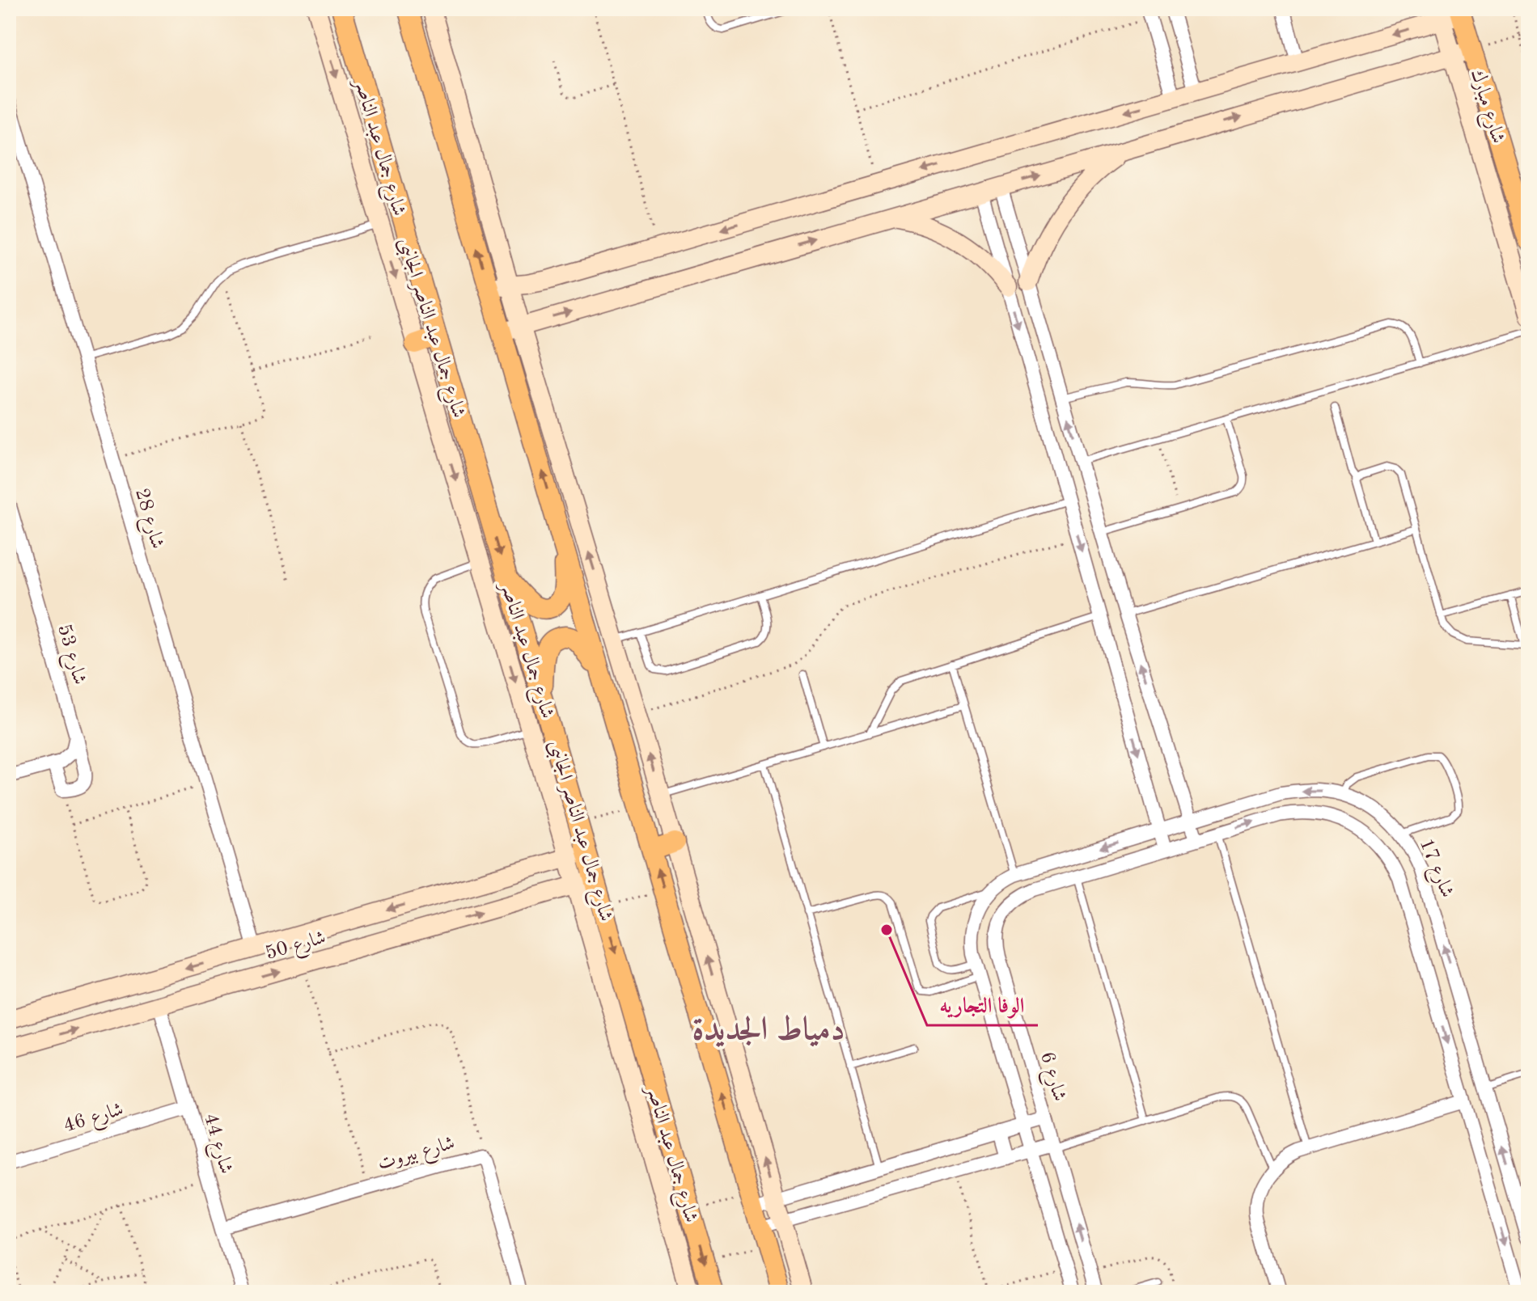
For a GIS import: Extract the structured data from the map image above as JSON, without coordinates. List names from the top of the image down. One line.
{"streets":{"main road":["شارع مبارك","شارع جمال عبد الناصر","شارع جمال عبد الناصر الجانبى","شارع 50"],"street":["شارع 28","شارع 53","شارع 17","شارع 6","شارع 46","شارع 44","شارع بيروت"]},"crossings":[["شارع جمال عبد الناصر","شارع جمال عبد الناصر الجانبى"],["شارع جمال عبد الناصر","شارع 50"],["شارع جمال عبد الناصر الجانبى","شارع 50"],["شارع 28","شارع 50"],["شارع 17","شارع 6"],["شارع 50","شارع 44"],["شارع 46","شارع 44"],["شارع 44","شارع بيروت"]],"districts":["دمياط الجديدة"],"places":["الوفا التجاريه"]}
